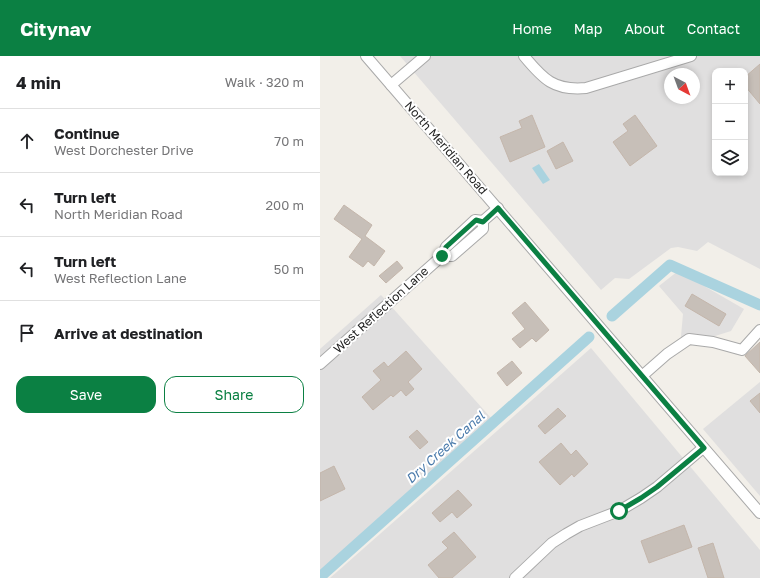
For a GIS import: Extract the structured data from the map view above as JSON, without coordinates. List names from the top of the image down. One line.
{"streets":{"street":["North Meridian Road","West Reflection Lane"]},"crossings":[["North Meridian Road","West Reflection Lane"]],"water":["Dry Creek Canal"],"north":"bottom right","page":{"header":"Citynav","nav":["Home","Map","About","Contact"],"heading":["4 min","Walk · 320 m"],"map_buttons":["+","−"],"list":[["Continue","West Dorchester Drive","70 m"],["Turn left","North Meridian Road","200 m"],["Turn left","West Reflection Lane","50 m"],"Arrive at destination"],"buttons":["Save","Share"]}}
